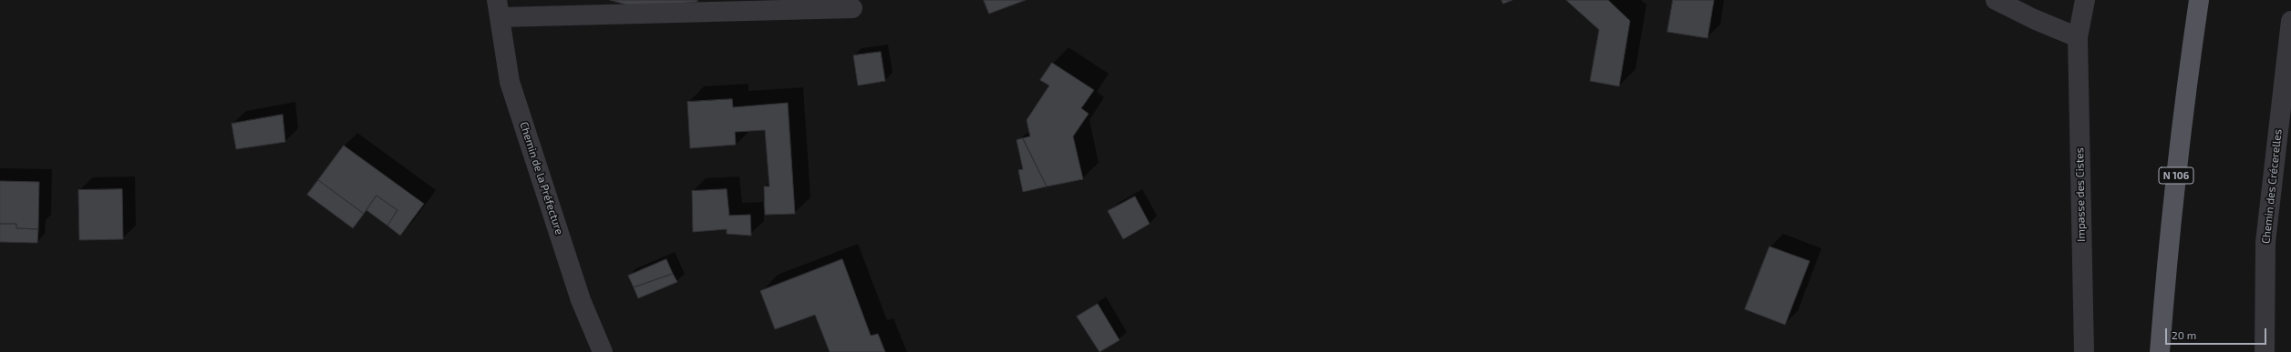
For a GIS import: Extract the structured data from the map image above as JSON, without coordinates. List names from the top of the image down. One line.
{"streets":{"main road":["N 106"],"street":["Chemin de la Préfecture","Chemin des Crécerelles","Impasse des Cistes"]},"scale_bar":"20 m"}
